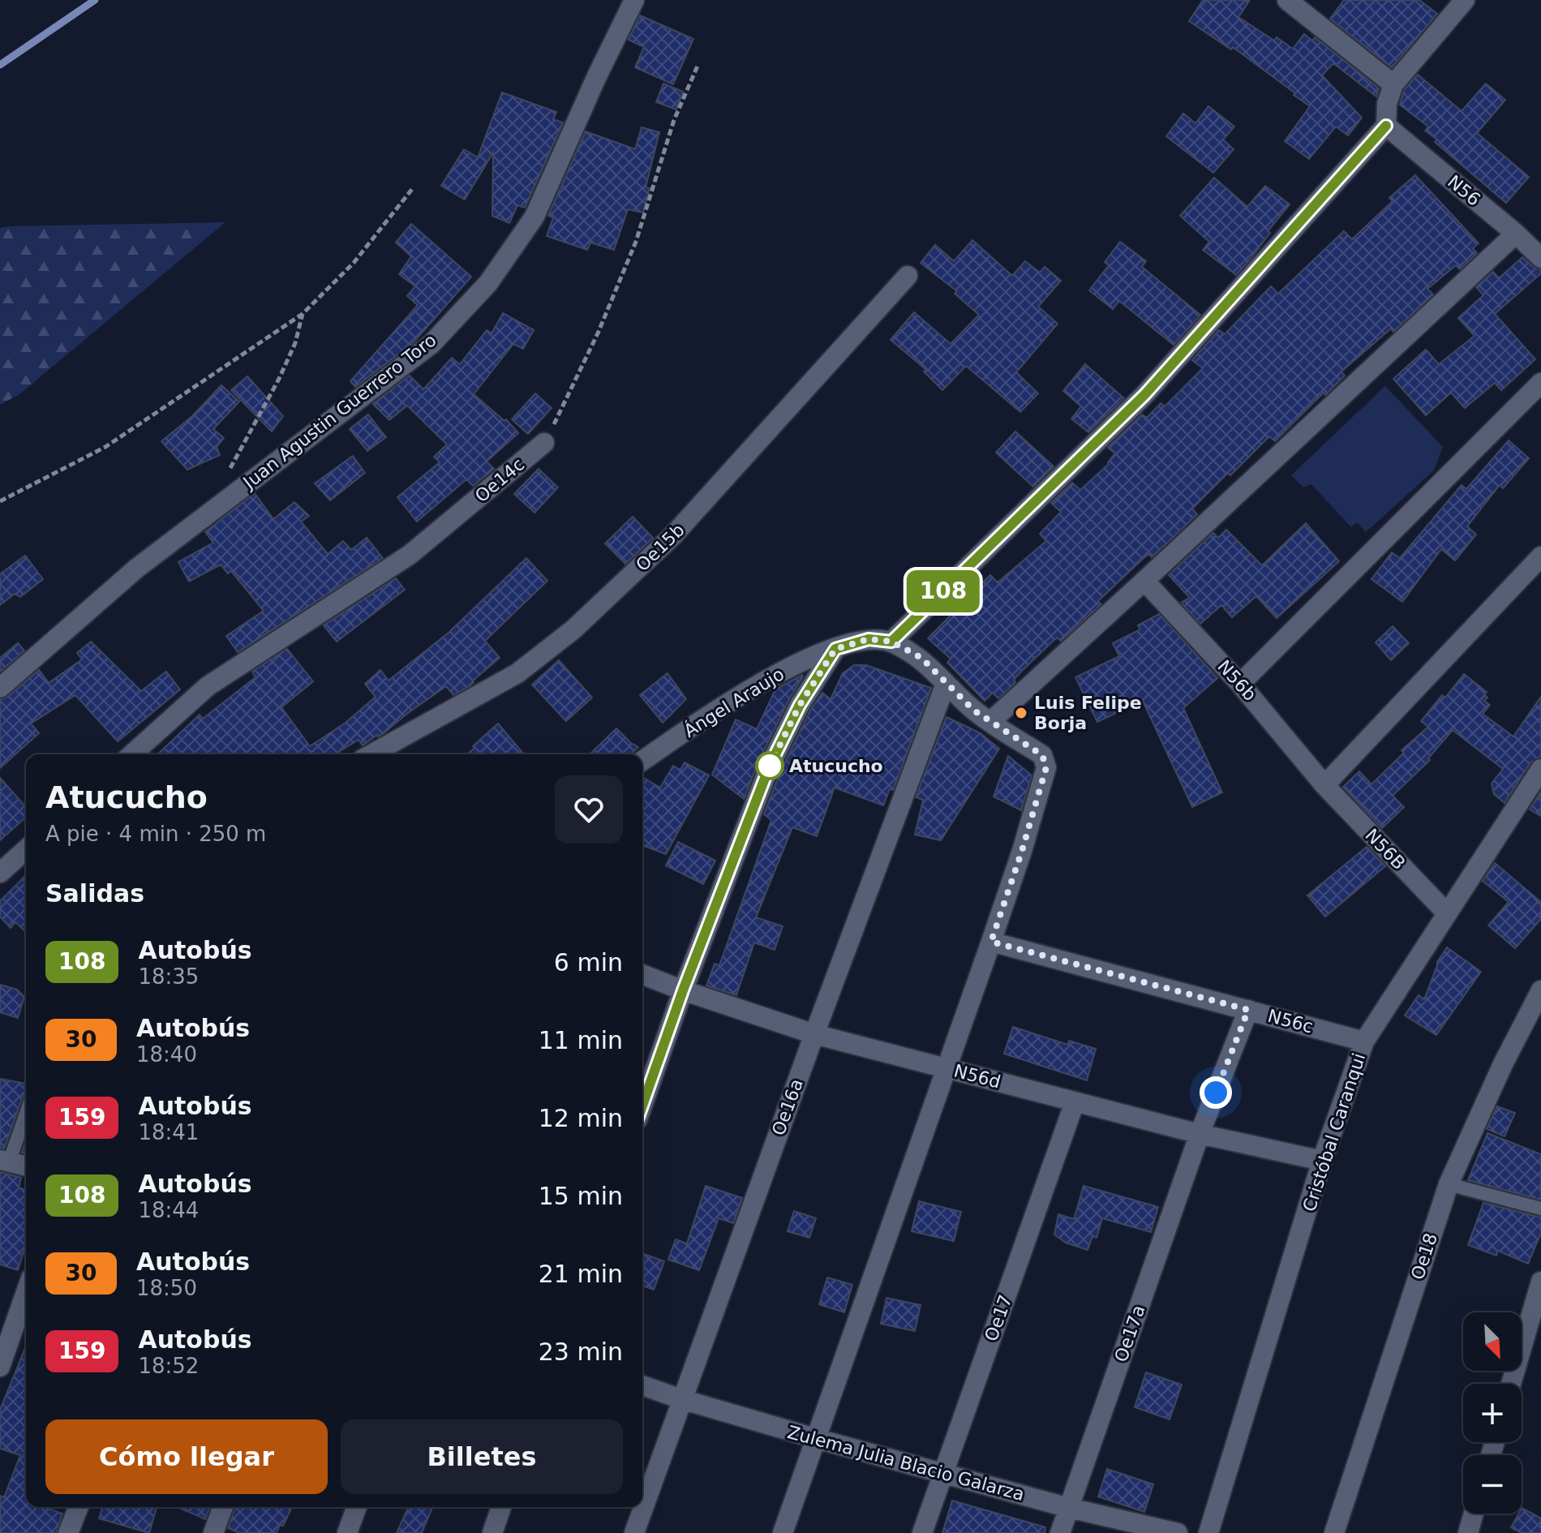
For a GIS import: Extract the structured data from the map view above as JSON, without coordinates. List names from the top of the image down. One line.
{"streets":{"street":["N56","Juan Agustin Guerrero Toro","Oe14c","Oe15b","N56b","Ángel Araujo","N56B","N56c","N56d","Oe16a","Cristóbal Caranqui","Oe18","Oe17","Oe17a","Zulema Julia Blacio Galarza"]},"crossings":[["N56b","N56B"],["N56B","Cristóbal Caranqui"],["N56c","Cristóbal Caranqui"],["N56c","Oe17a"],["N56d","Oe16a"],["N56d","Cristóbal Caranqui"],["N56d","Oe17"],["N56d","Oe17a"],["Oe16a","Zulema Julia Blacio Galarza"],["Oe17","Zulema Julia Blacio Galarza"],["Oe17a","Zulema Julia Blacio Galarza"]],"places":["Luis Felipe Borja","Atucucho"],"lines":["bus line 108"],"north":"bottom right","page":{"on_map":"108","heading":[["Atucucho","A pie · 4 min · 250 m"],"Salidas"],"list":[{"mark":"108","name":"Autobús","note":"18:35","value":"6 min"},{"mark":"30","name":"Autobús","note":"18:40","value":"11 min"},{"mark":"159","name":"Autobús","note":"18:41","value":"12 min"},{"mark":"108","name":"Autobús","note":"18:44","value":"15 min"},{"mark":"30","name":"Autobús","note":"18:50","value":"21 min"},{"mark":"159","name":"Autobús","note":"18:52","value":"23 min"}],"map_buttons":["+","−"],"buttons":["Cómo llegar","Billetes"]}}
